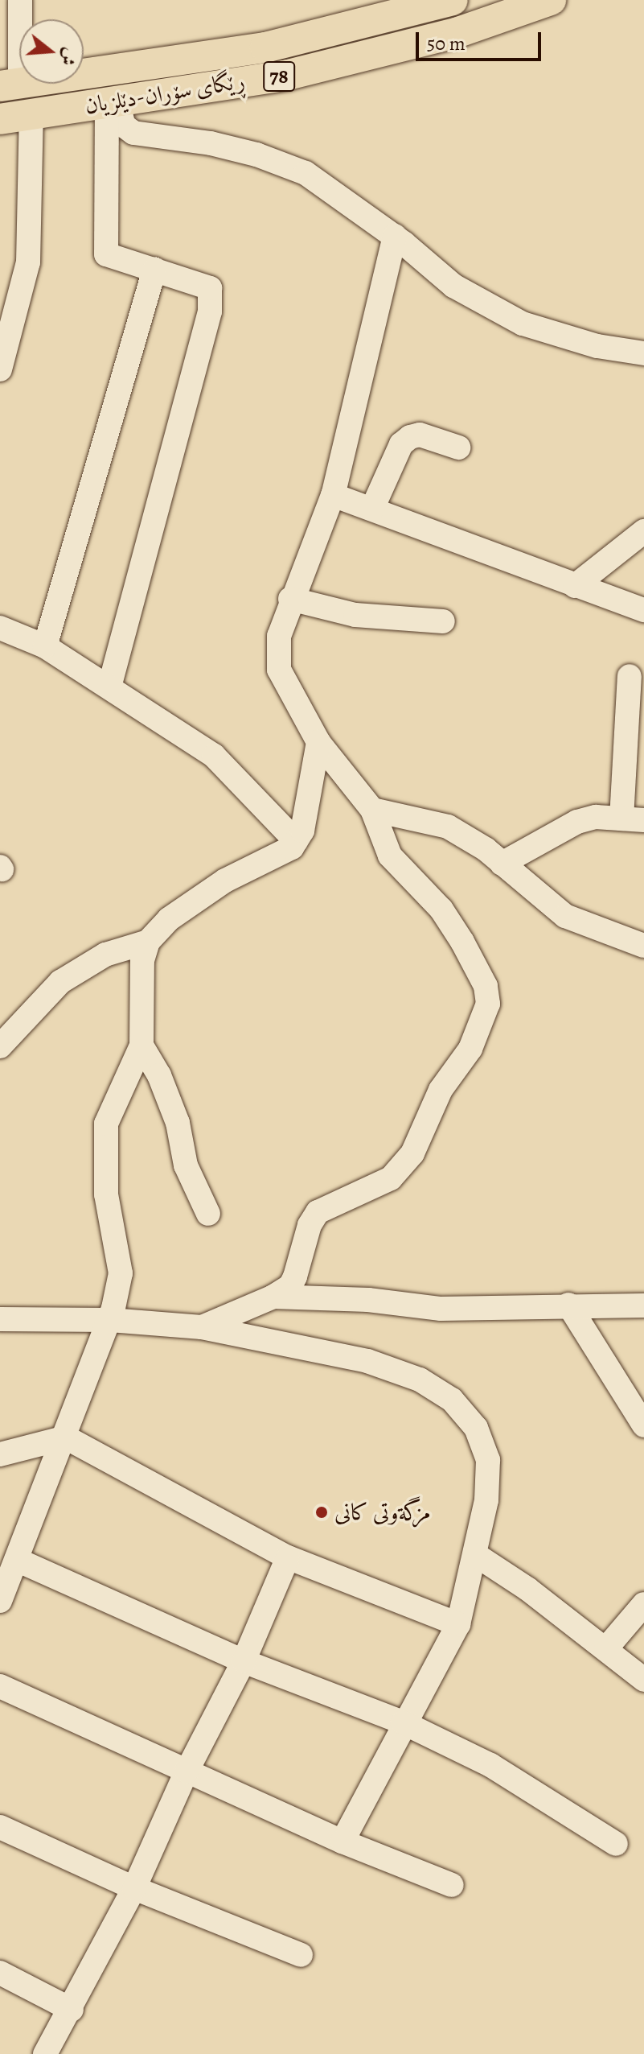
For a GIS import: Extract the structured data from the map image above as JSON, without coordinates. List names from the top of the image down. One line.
{"streets":{"main road":["78","ڕێگای سۆران-دێلزیان"]},"places":["مزگةوتی کانی"],"scale_bar":"50 m","north":"right"}
